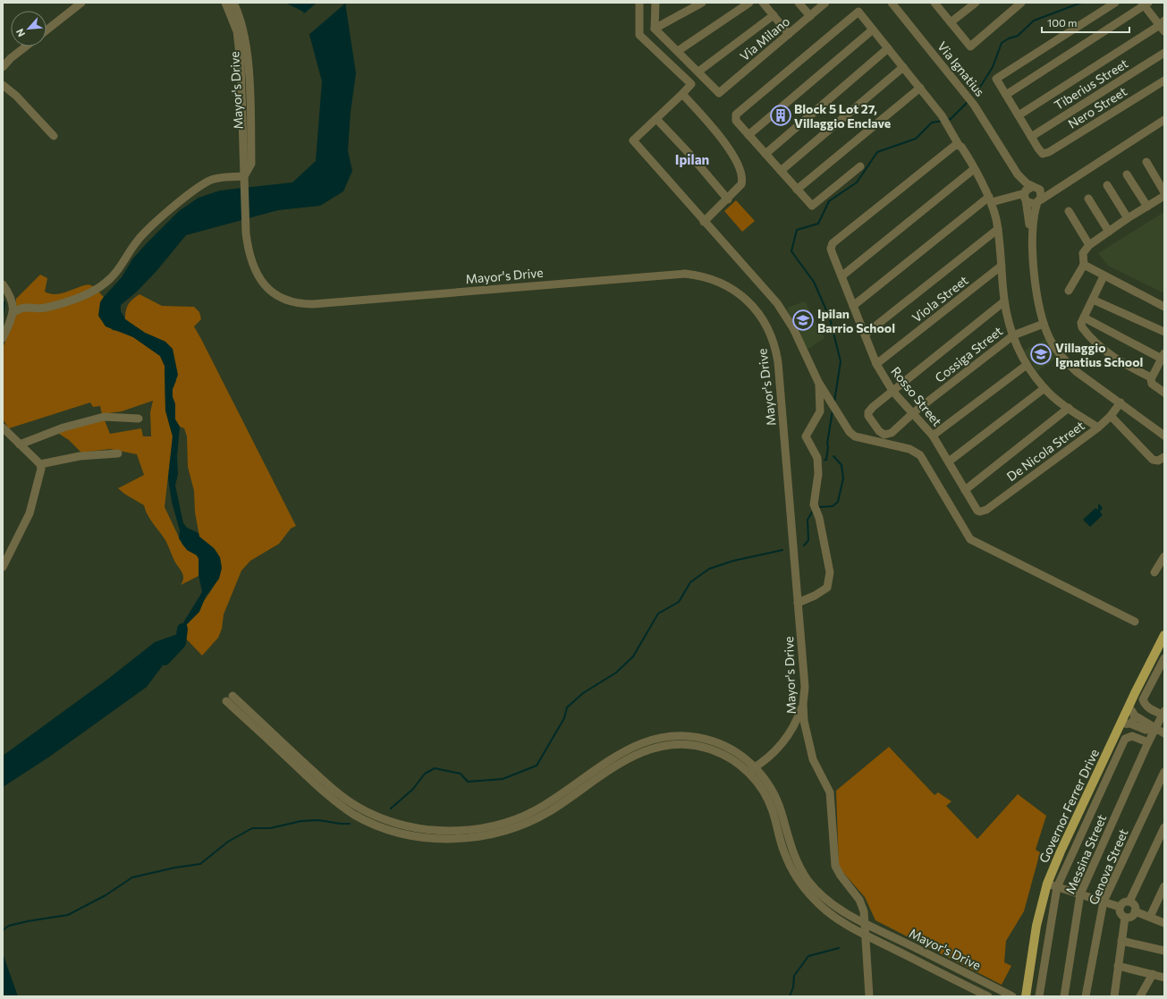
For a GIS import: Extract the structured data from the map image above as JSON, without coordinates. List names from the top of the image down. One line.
{"streets":{"main road":["Governor Ferrer Drive"],"street":["Via Milano","Via Ignatius","Tiberius Street","Mayor's Drive","Nero Street","Viola Street","Cossiga Street","Rosso Street","De Nicola Street","Messina Street","Genova Street"]},"crossings":[["Via Ignatius","Cossiga Street"],["Via Ignatius","De Nicola Street"],["Tiberius Street","Nero Street"],["Viola Street","Rosso Street"],["Cossiga Street","Rosso Street"],["Rosso Street","De Nicola Street"]],"districts":["Ipilan"],"places":{"building":["Block 5 Lot 27, Villaggio Enclave"],"school or university":["Ipilan Barrio School","Villaggio Ignatius School"]},"scale_bar":"100 m","north":"bottom left"}
